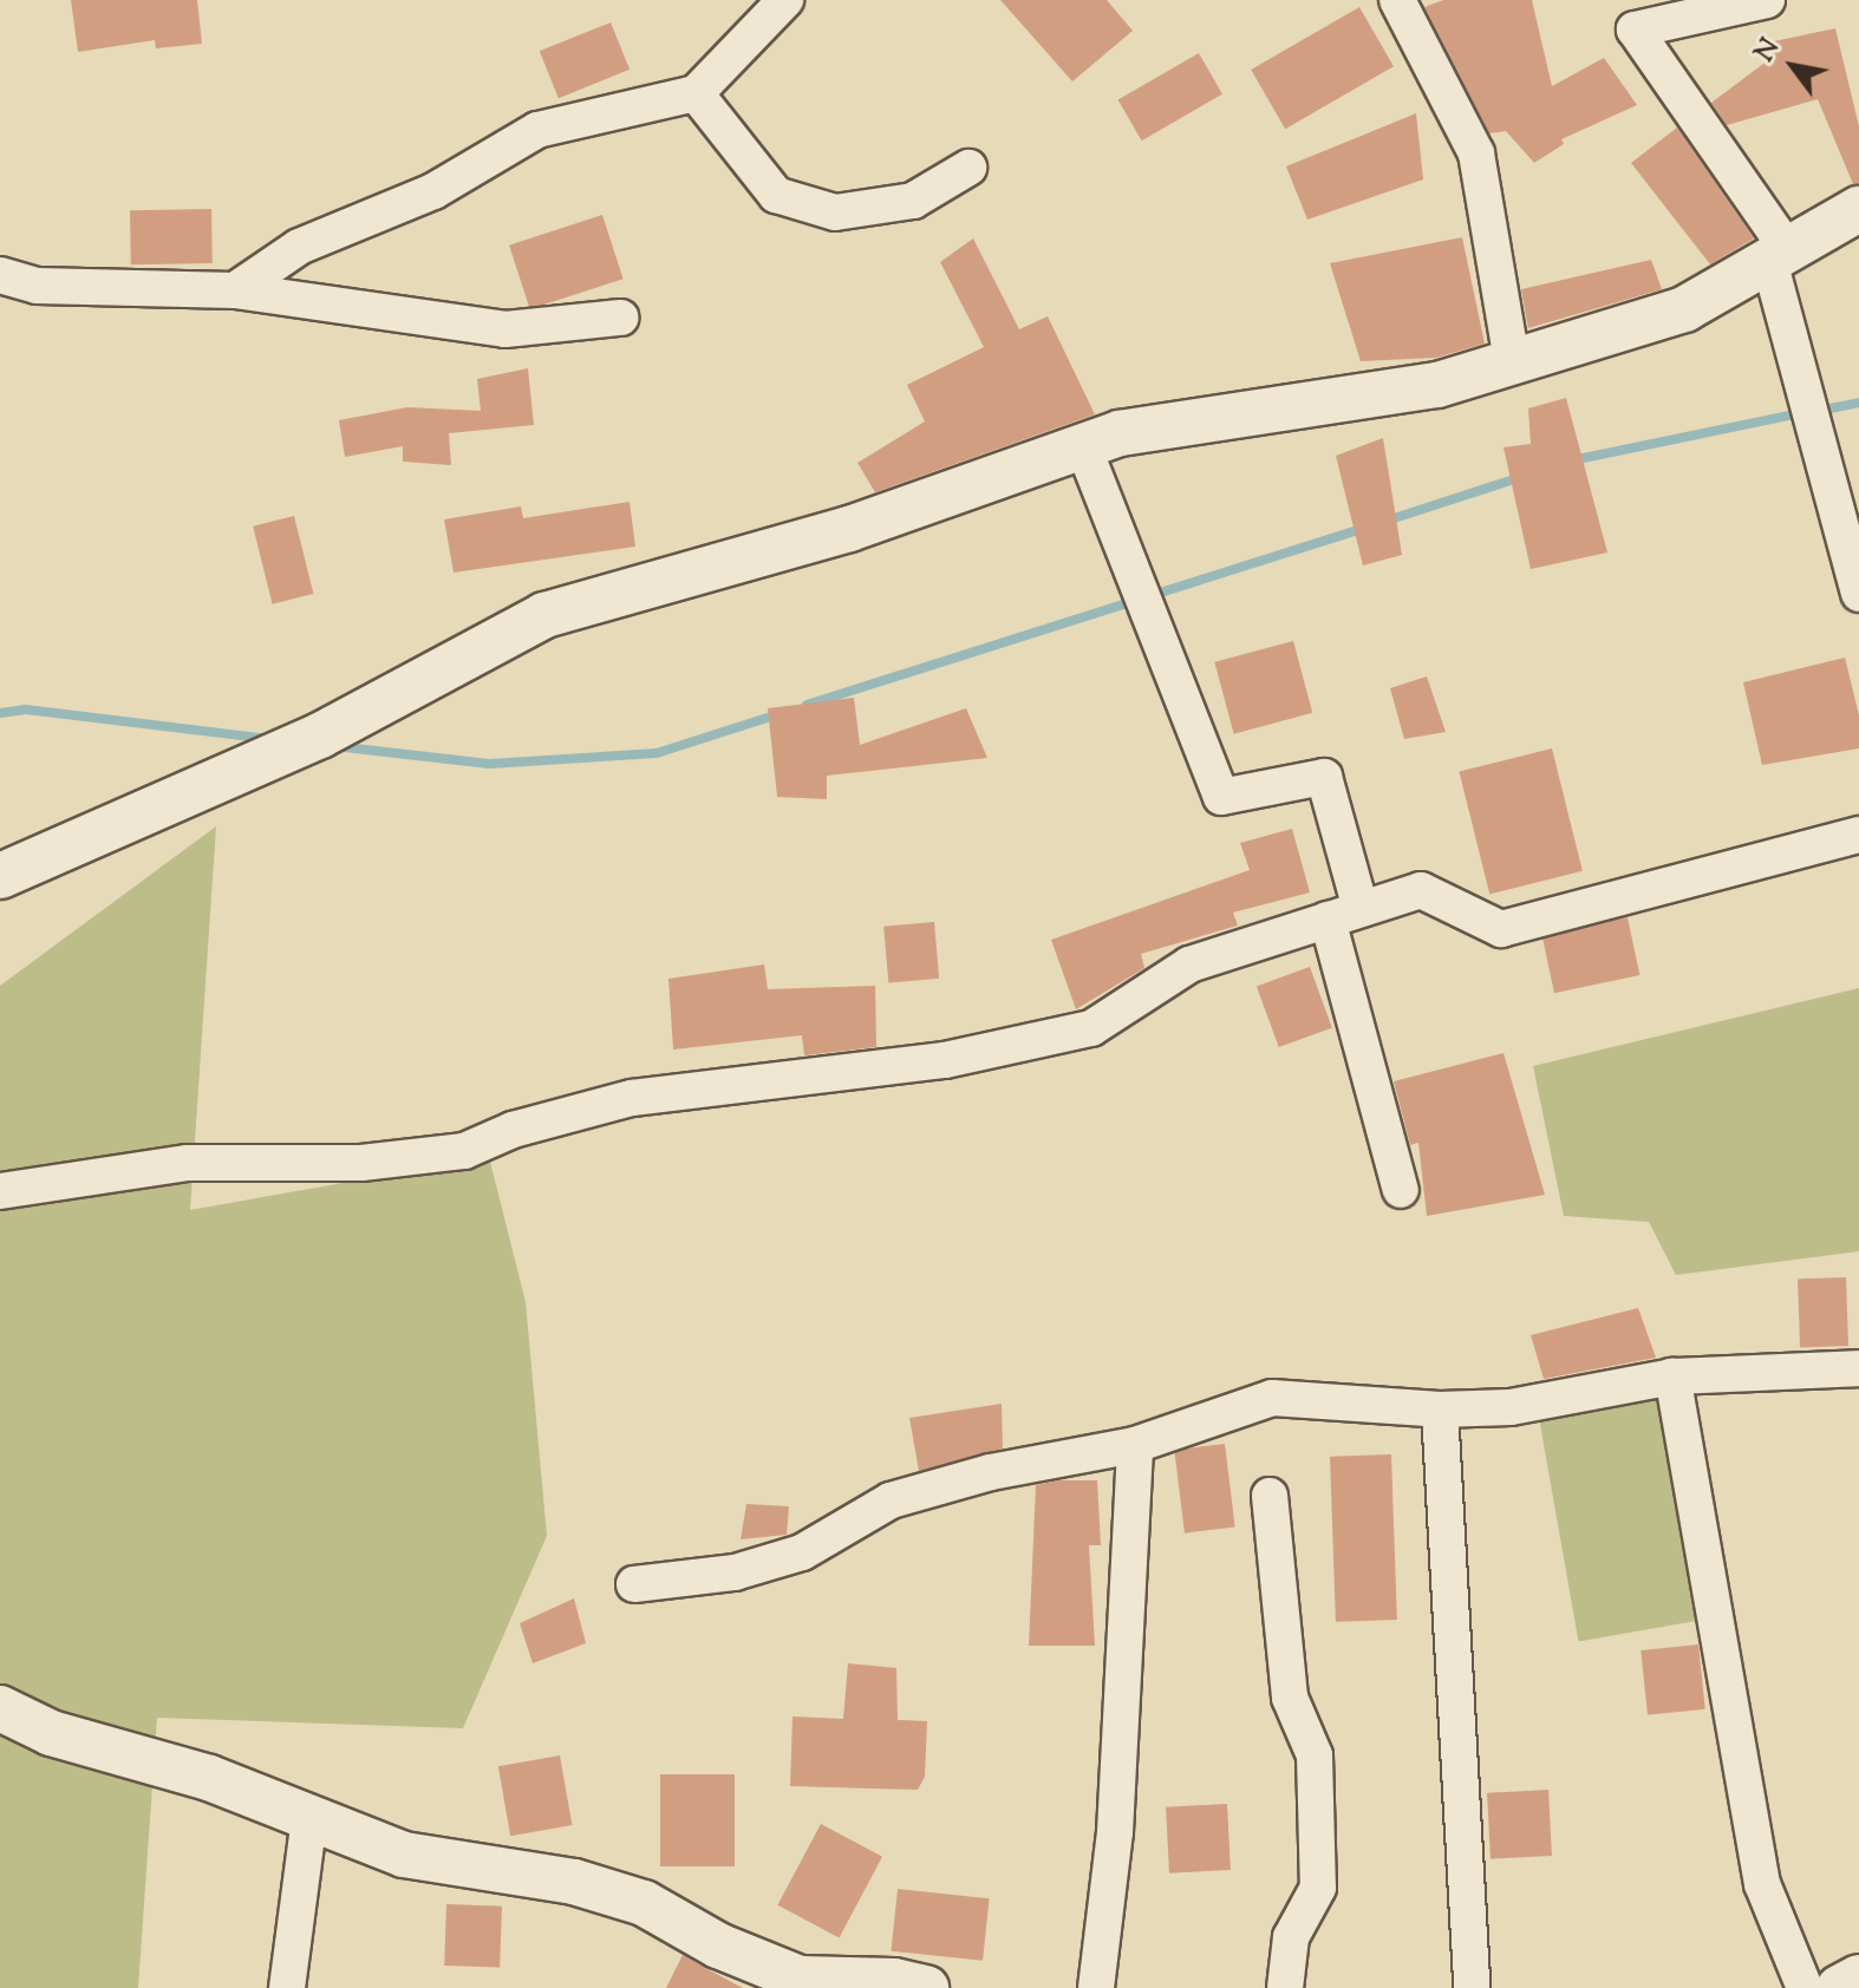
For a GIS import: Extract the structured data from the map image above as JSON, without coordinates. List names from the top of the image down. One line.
{"north":"top left"}
